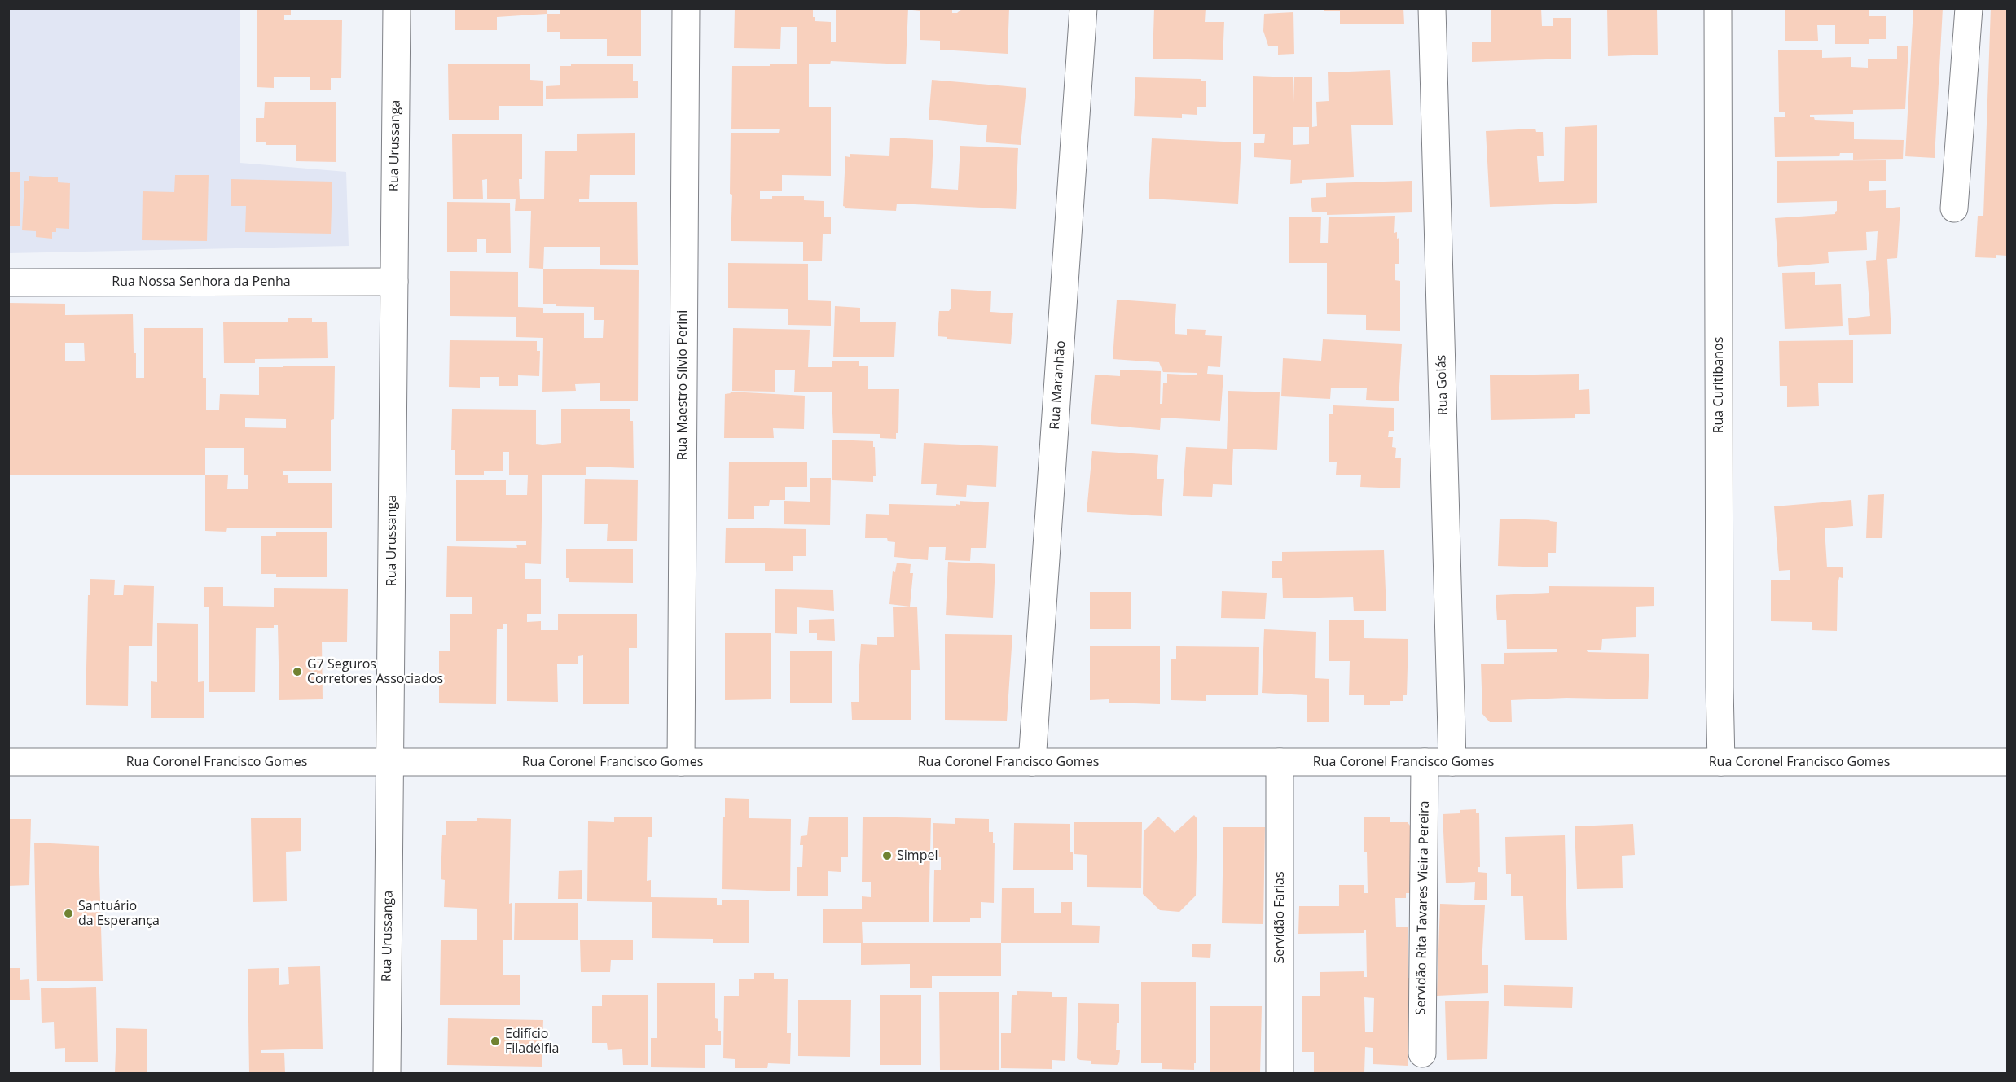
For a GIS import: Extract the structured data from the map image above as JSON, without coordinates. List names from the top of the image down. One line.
{"streets":{"street":["Rua Urussanga","Rua Nossa Senhora da Penha","Rua Maestro Sílvio Perini","Rua Maranhão","Rua Goiás","Rua Curitibanos","Rua Coronel Francisco Gomes","Servidão Rita Tavares Vieira Pereira","Servidão Farias"]},"crossings":[["Rua Urussanga","Rua Nossa Senhora da Penha"],["Rua Urussanga","Rua Coronel Francisco Gomes"],["Rua Maestro Sílvio Perini","Rua Coronel Francisco Gomes"],["Rua Maranhão","Rua Coronel Francisco Gomes"],["Rua Goiás","Rua Coronel Francisco Gomes"],["Rua Curitibanos","Rua Coronel Francisco Gomes"],["Rua Coronel Francisco Gomes","Servidão Rita Tavares Vieira Pereira"],["Rua Coronel Francisco Gomes","Servidão Farias"]],"places":["G7 Seguros Corretores Associados","Simpel","Santuário da Esperança","Edifício Filadélfia"]}
